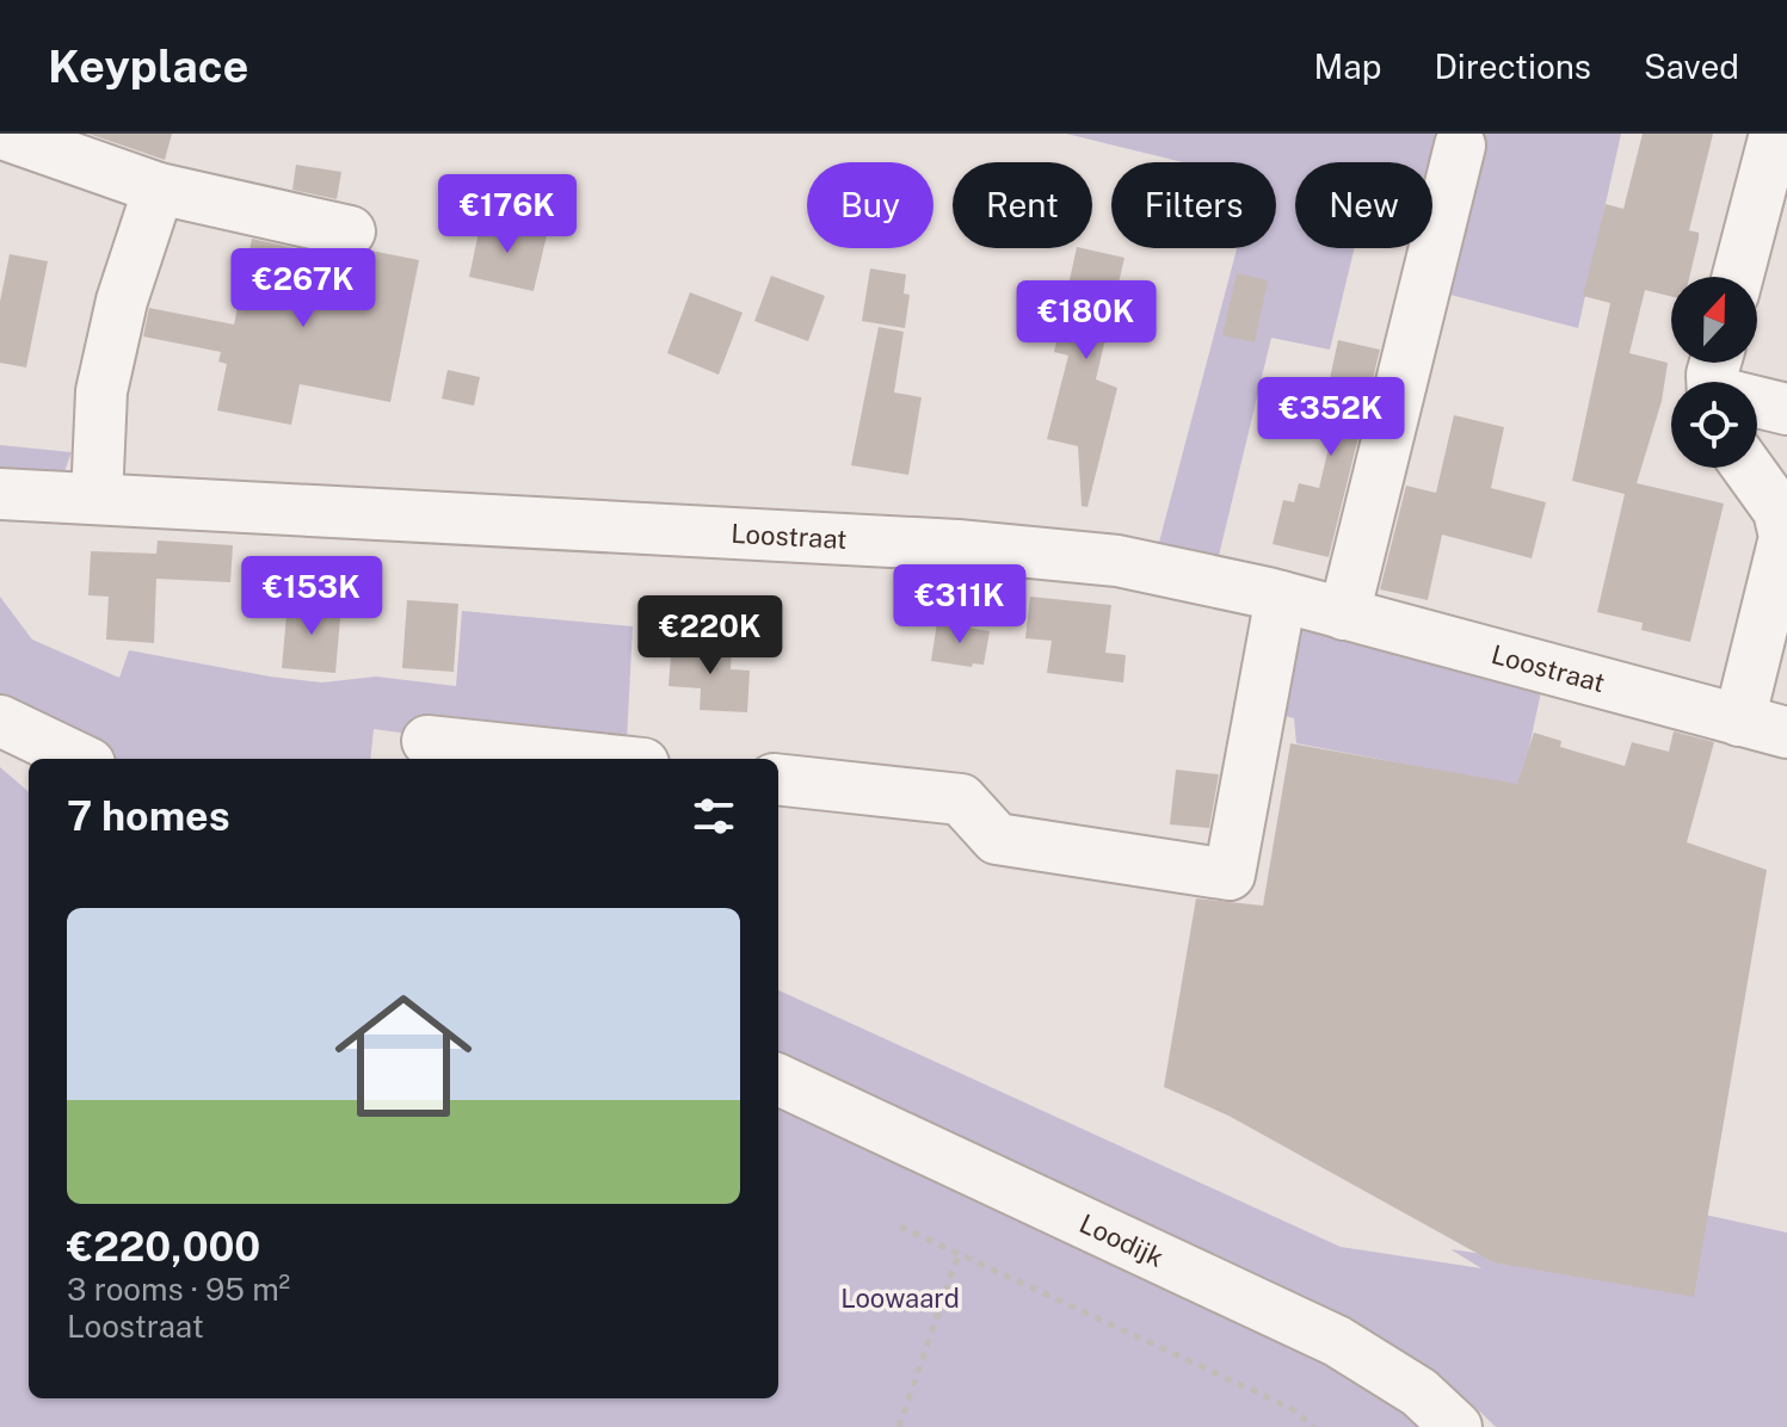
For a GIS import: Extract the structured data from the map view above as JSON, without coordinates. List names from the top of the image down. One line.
{"streets":{"street":["Loostraat","Loodijk"]},"parks":["Loowaard"],"north":"top","page":{"header":"Keyplace","nav":["Map","Directions","Saved"],"chip":["Buy","Rent","Filters","New"],"price":["€176K","€267K","€180K","€352K","€153K","€311K","€220K"],"heading":"7 homes","list":[{"name":"€220,000","note":"3 rooms · 95 m² · Loostraat"}]}}
